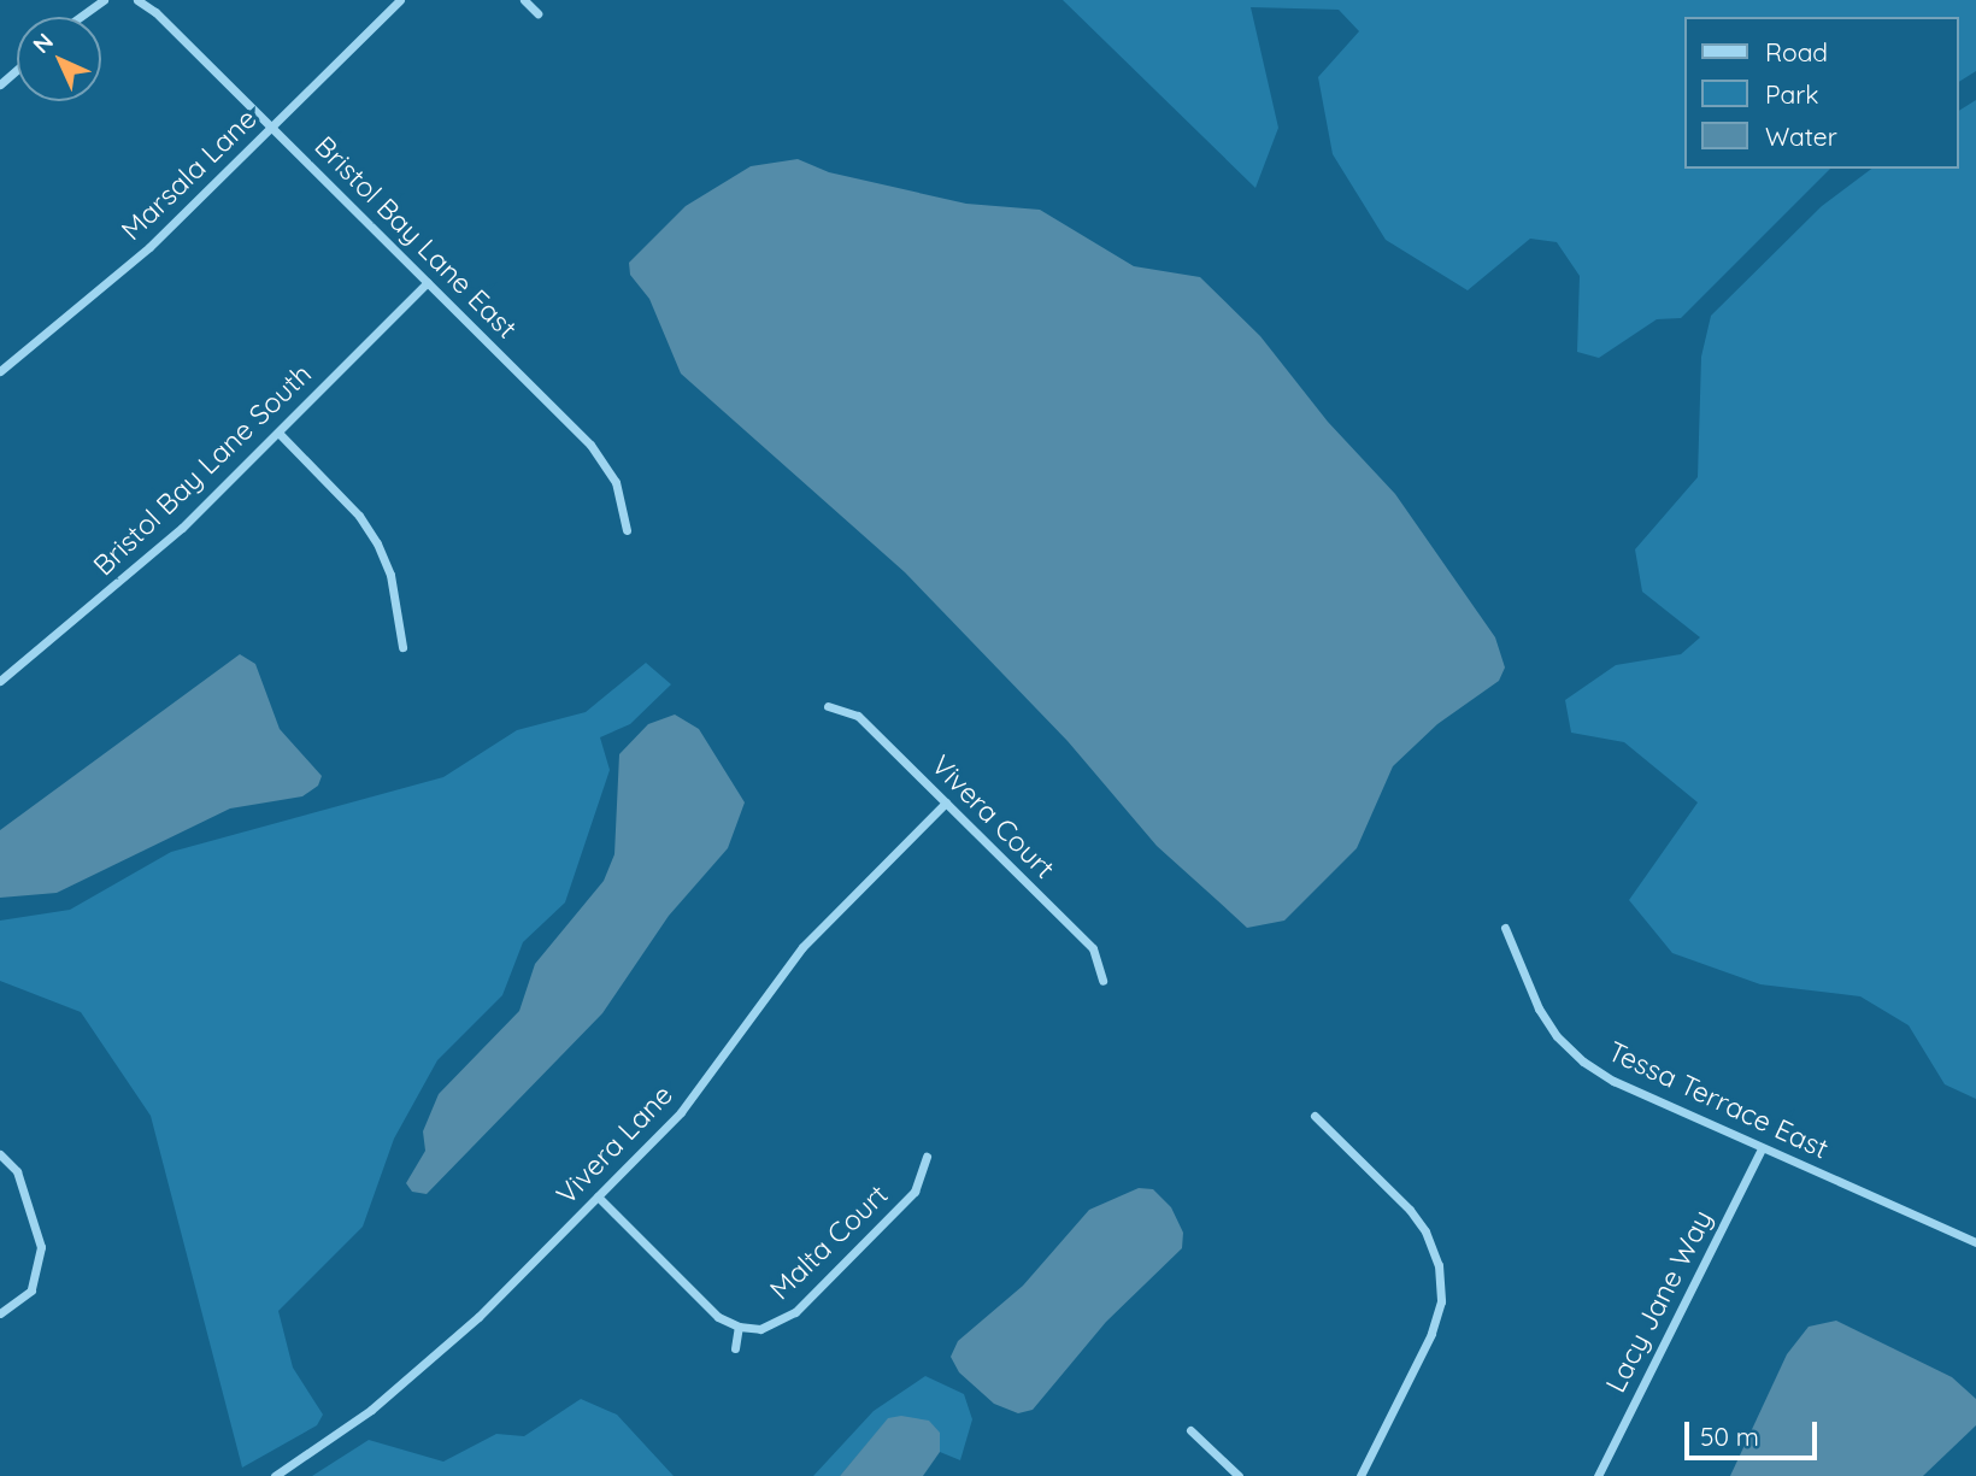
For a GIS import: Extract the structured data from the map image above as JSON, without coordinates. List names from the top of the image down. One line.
{"streets":{"street":["Marsala Lane","Bristol Bay Lane East","Bristol Bay Lane South","Vivera Court","Tessa Terrace East","Vivera Lane","Malta Court","Lacy Jane Way"]},"crossings":[["Marsala Lane","Bristol Bay Lane East"],["Bristol Bay Lane East","Bristol Bay Lane South"],["Vivera Court","Vivera Lane"],["Tessa Terrace East","Lacy Jane Way"]],"legend":["Road","Park","Water"],"scale_bar":"50 m","north":"top left"}
